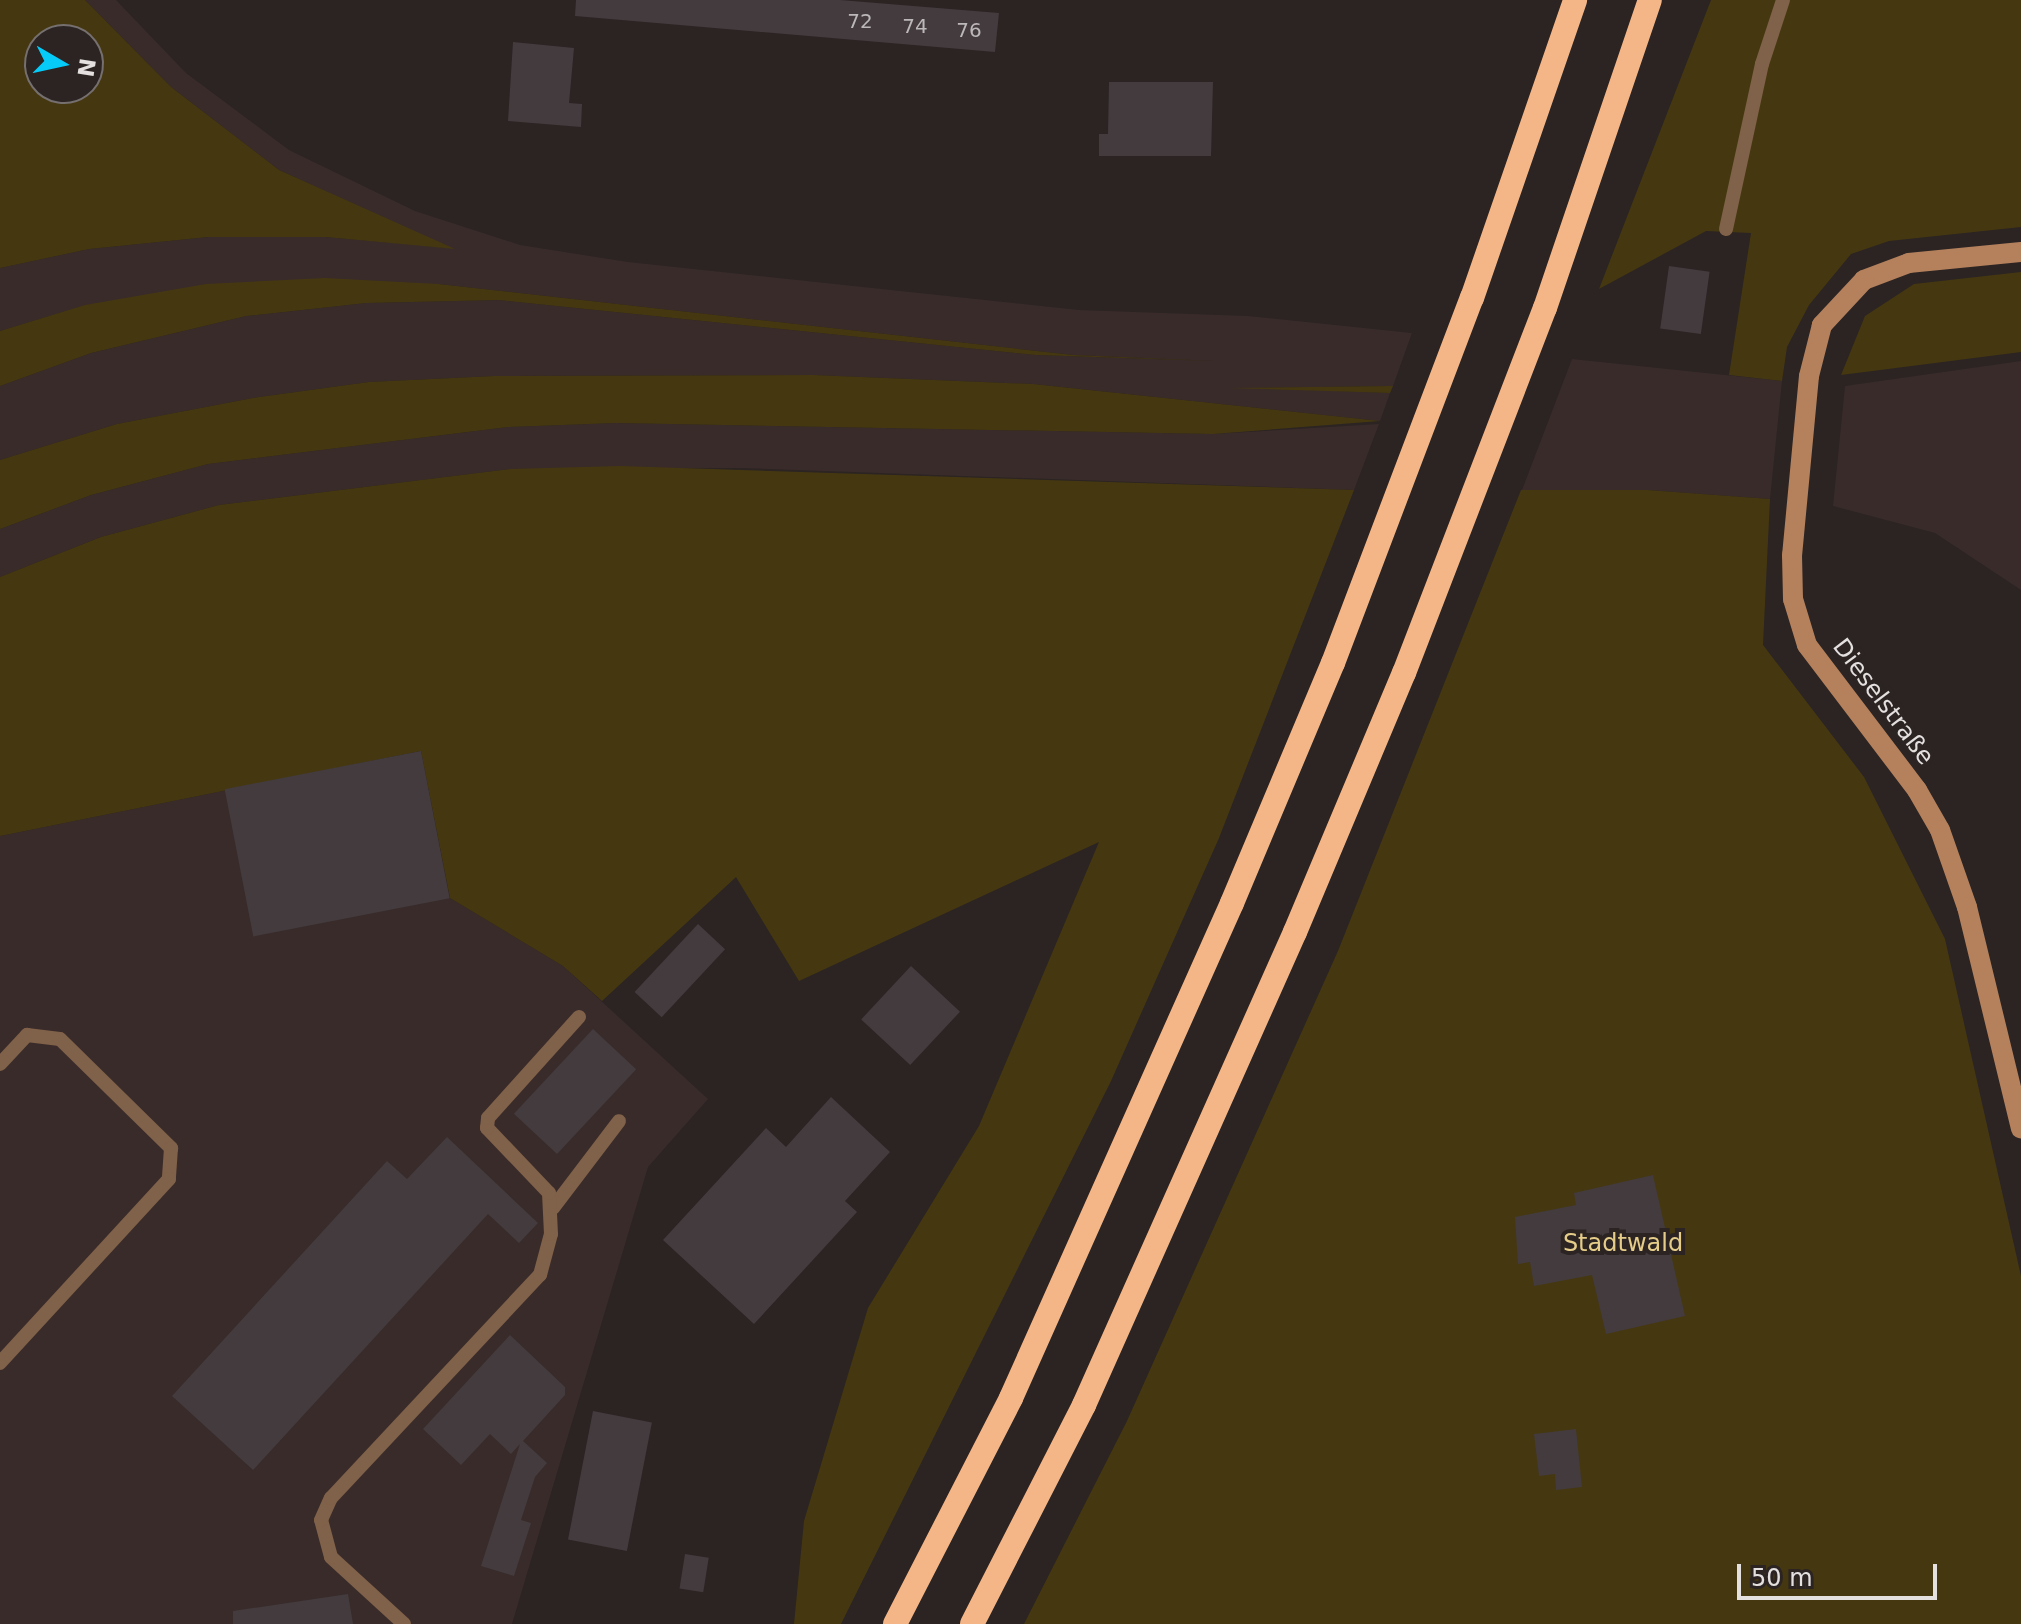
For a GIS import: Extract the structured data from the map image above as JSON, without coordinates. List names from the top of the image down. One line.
{"streets":{"street":["Dieselstraße"]},"parks":["Stadtwald"],"house_numbers":["72","74","76"],"scale_bar":"50 m","north":"right"}
